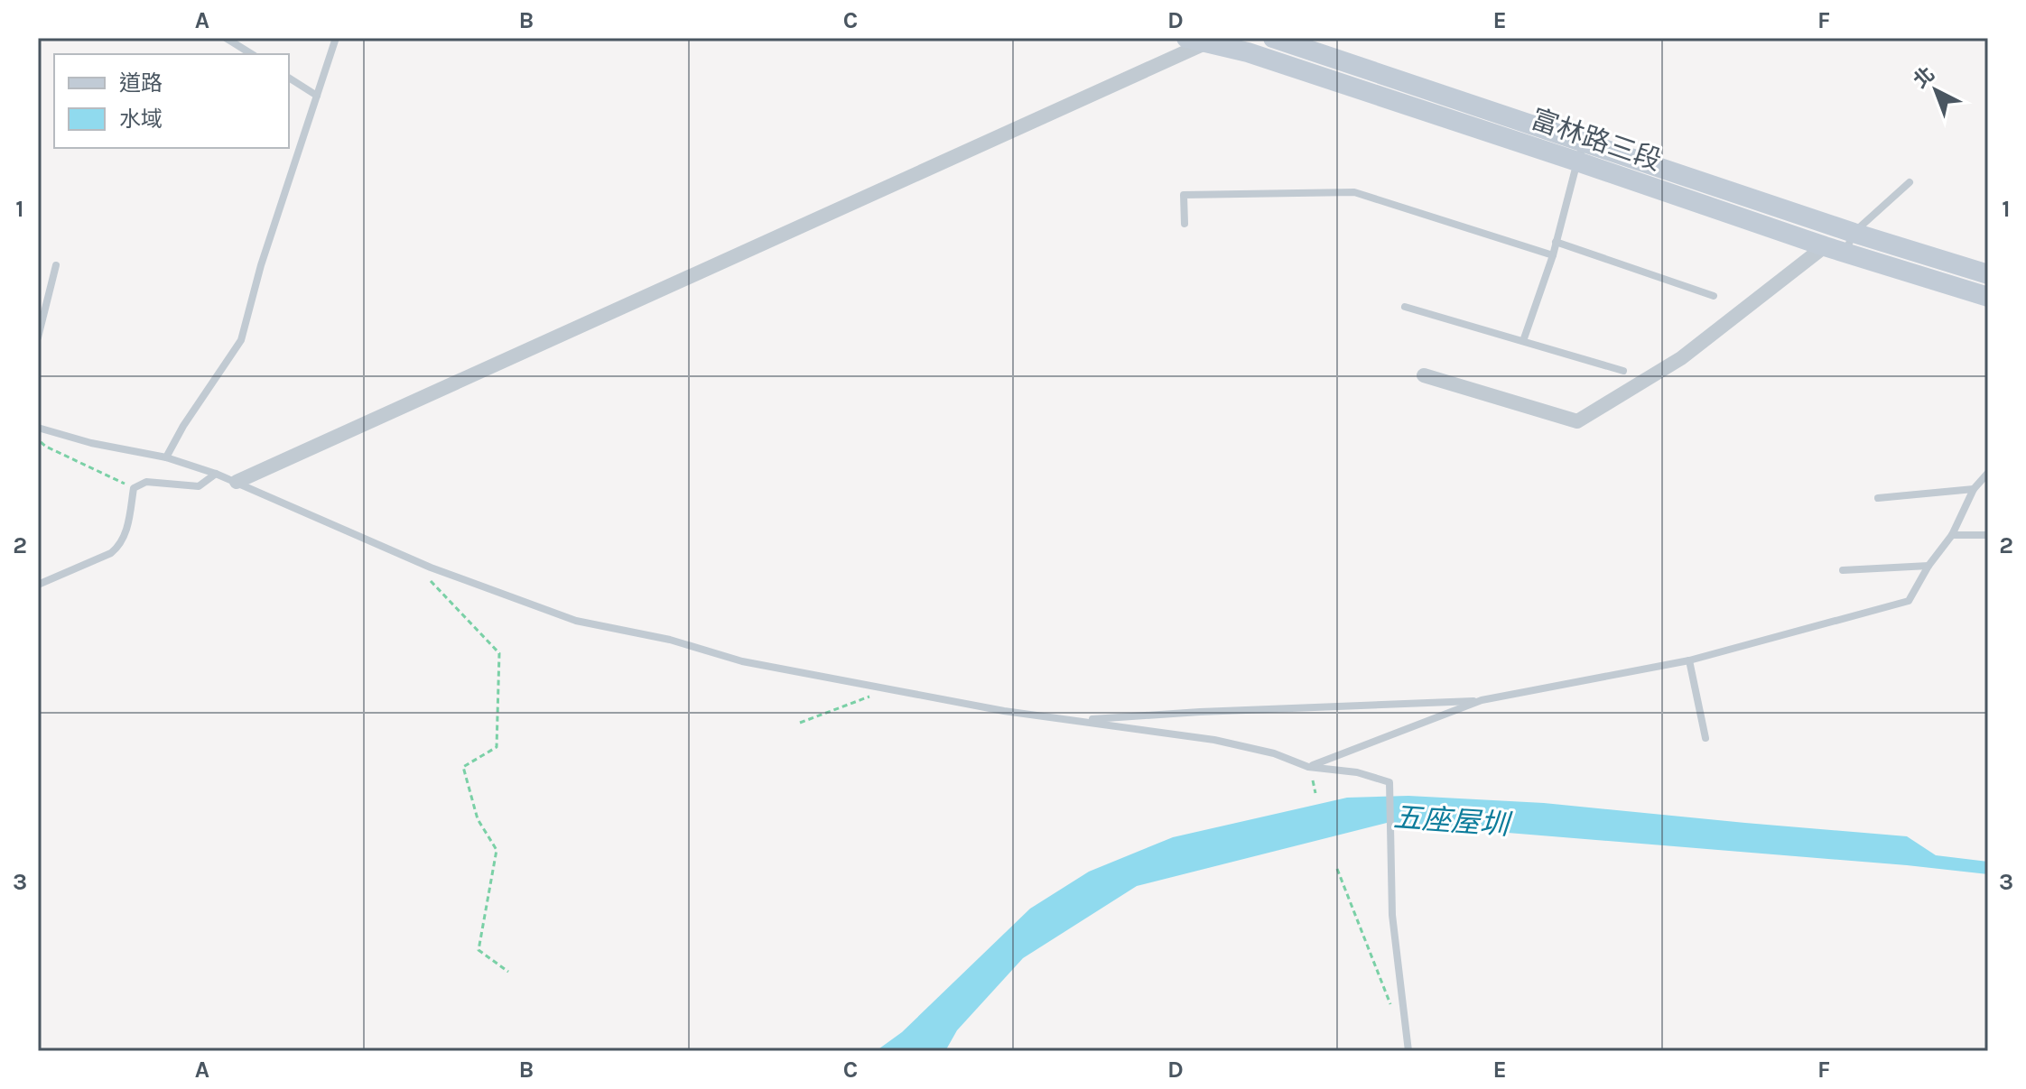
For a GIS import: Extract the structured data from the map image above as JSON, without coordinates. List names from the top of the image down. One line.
{"streets":{"main road":["富林路三段"]},"water":["五座屋圳"],"legend":["道路","水域"],"north":"top left","grid":{"columns":["A","B","C","D","E","F"],"rows":["1","2","3"]}}
